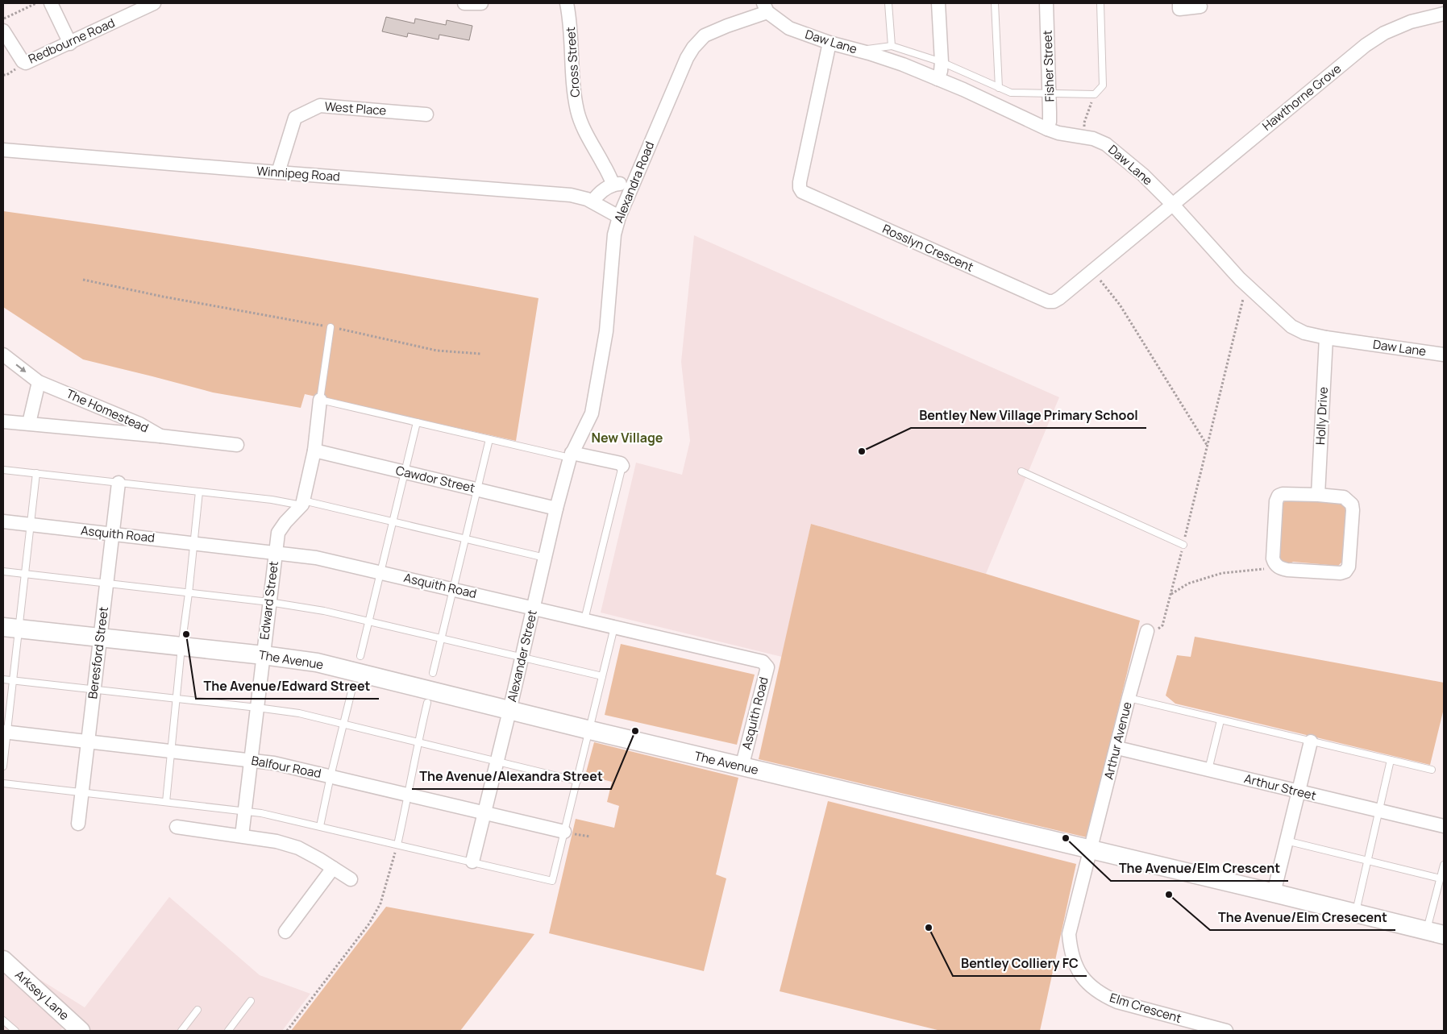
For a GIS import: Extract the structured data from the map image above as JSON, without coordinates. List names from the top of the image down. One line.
{"streets":{"street":["Redbourne Road","Daw Lane","Cross Street","Fisher Street","Hawthorne Grove","West Place","Winnipeg Road","Alexandra Road","Rosslyn Crescent","The Homestead","Holly Drive","Cawdor Street","Asquith Road","Edward Street","Beresford Street","Alexander Street","The Avenue","Arthur Avenue","Balfour Road","Arthur Street","Arksey Lane","Elm Crescent"]},"crossings":[["Daw Lane","Fisher Street"],["Daw Lane","Hawthorne Grove"],["Daw Lane","Alexandra Road"],["Daw Lane","Rosslyn Crescent"],["Daw Lane","Holly Drive"],["Hawthorne Grove","Rosslyn Crescent"],["West Place","Winnipeg Road"],["Winnipeg Road","Alexandra Road"],["Alexandra Road","Alexander Street"],["Cawdor Street","Alexander Street"],["Asquith Road","Edward Street"],["Asquith Road","Beresford Street"],["Asquith Road","Alexander Street"],["Asquith Road","The Avenue"],["Edward Street","The Avenue"],["Edward Street","Balfour Road"],["Beresford Street","The Avenue"],["Beresford Street","Balfour Road"],["Alexander Street","The Avenue"],["Alexander Street","Balfour Road"],["The Avenue","Arthur Avenue"],["The Avenue","Elm Crescent"],["Arthur Avenue","Arthur Street"],["Arthur Avenue","Elm Crescent"]],"districts":["New Village"],"places":["Bentley New Village Primary School","The Avenue/Edward Street","The Avenue/Alexandra Street","The Avenue/Elm Crescent","The Avenue/Elm Cresecent","Bentley Colliery FC"]}
